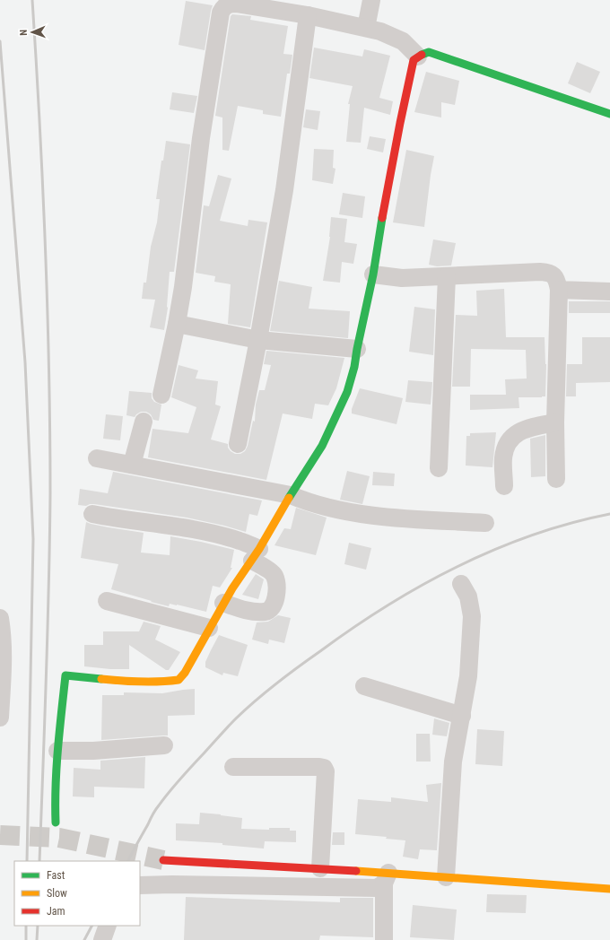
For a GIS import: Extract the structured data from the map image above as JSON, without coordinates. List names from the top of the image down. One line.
{"legend":["Fast","Slow","Jam"],"north":"left"}
